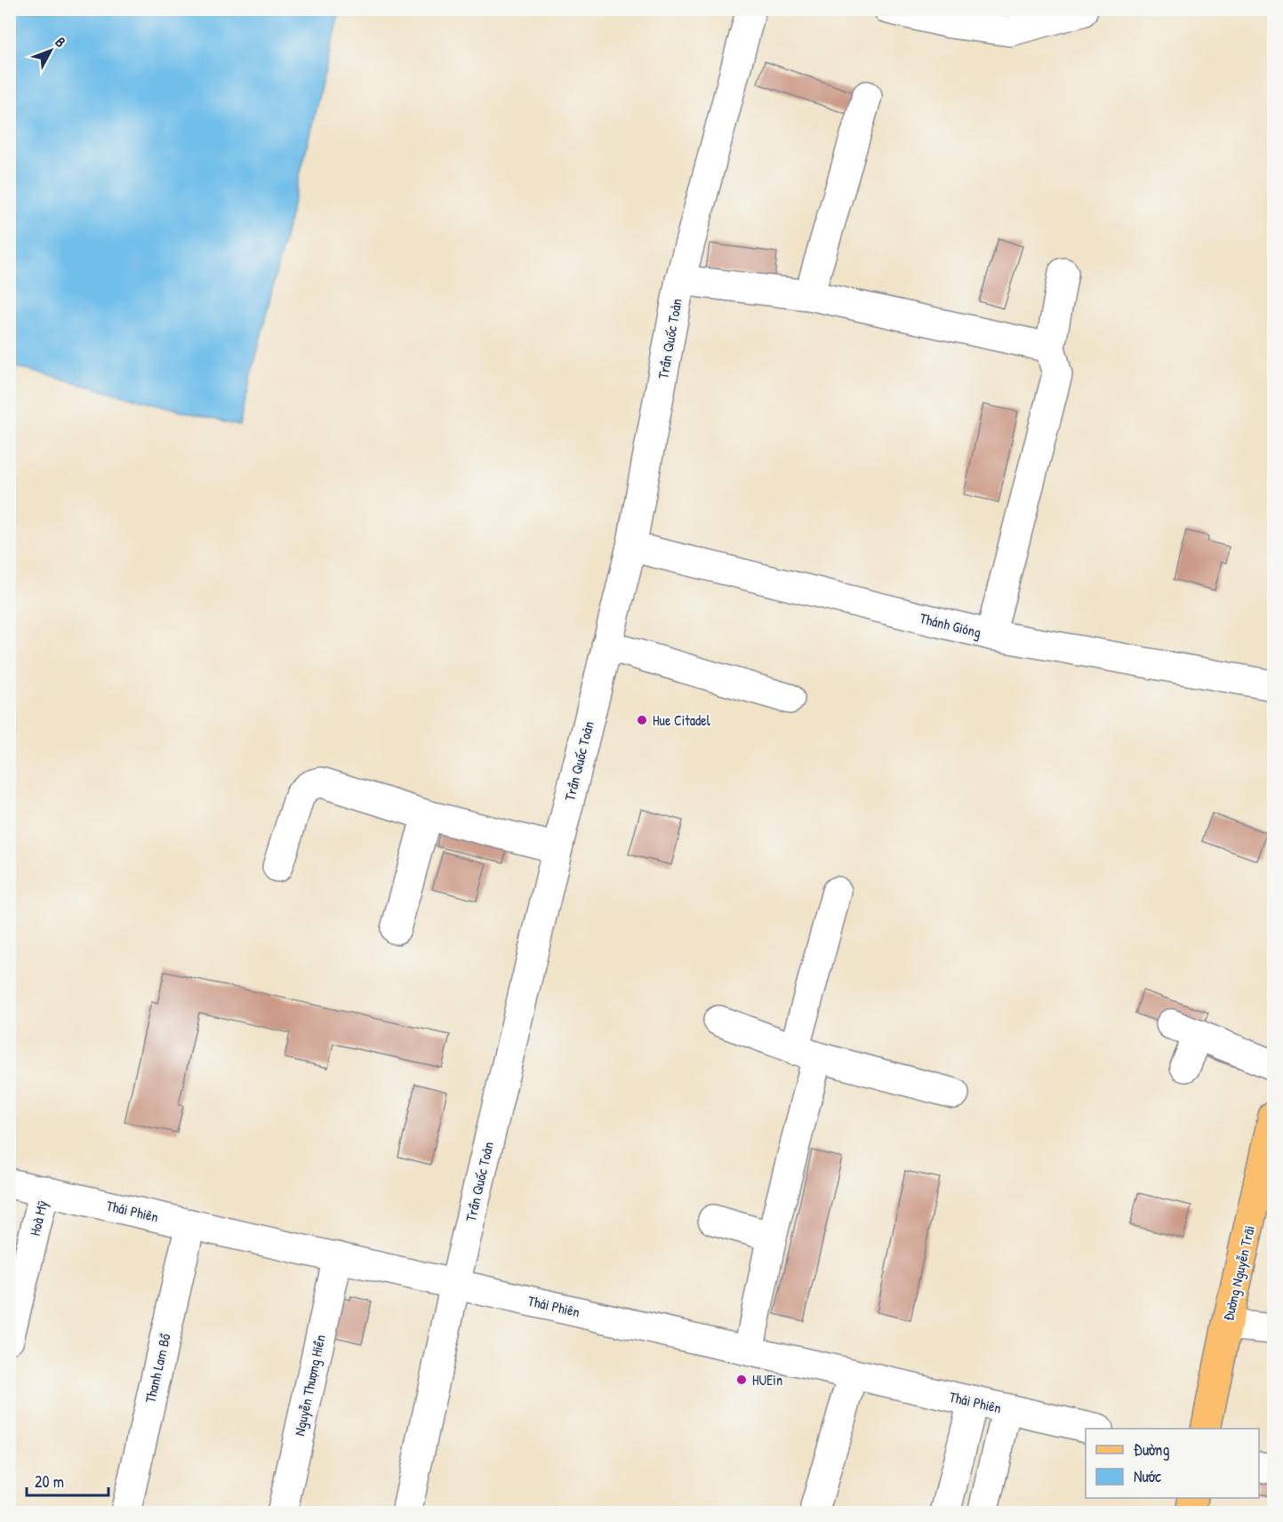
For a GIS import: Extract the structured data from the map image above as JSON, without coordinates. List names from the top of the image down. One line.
{"streets":{"main road":["Đường Nguyễn Trãi"],"street":["Trần Quốc Toản","Thánh Gióng","Thái Phiên","Hoà Mỹ","Thanh Lam Bồ","Nguyễn Thượng Hiền"]},"crossings":[["Trần Quốc Toản","Thánh Gióng"],["Trần Quốc Toản","Thái Phiên"],["Thái Phiên","Hoà Mỹ"],["Thái Phiên","Thanh Lam Bồ"],["Thái Phiên","Nguyễn Thượng Hiền"]],"places":["Hue Citadel","HUEin"],"legend":["Đường","Nước"],"scale_bar":"20 m","north":"top right"}
